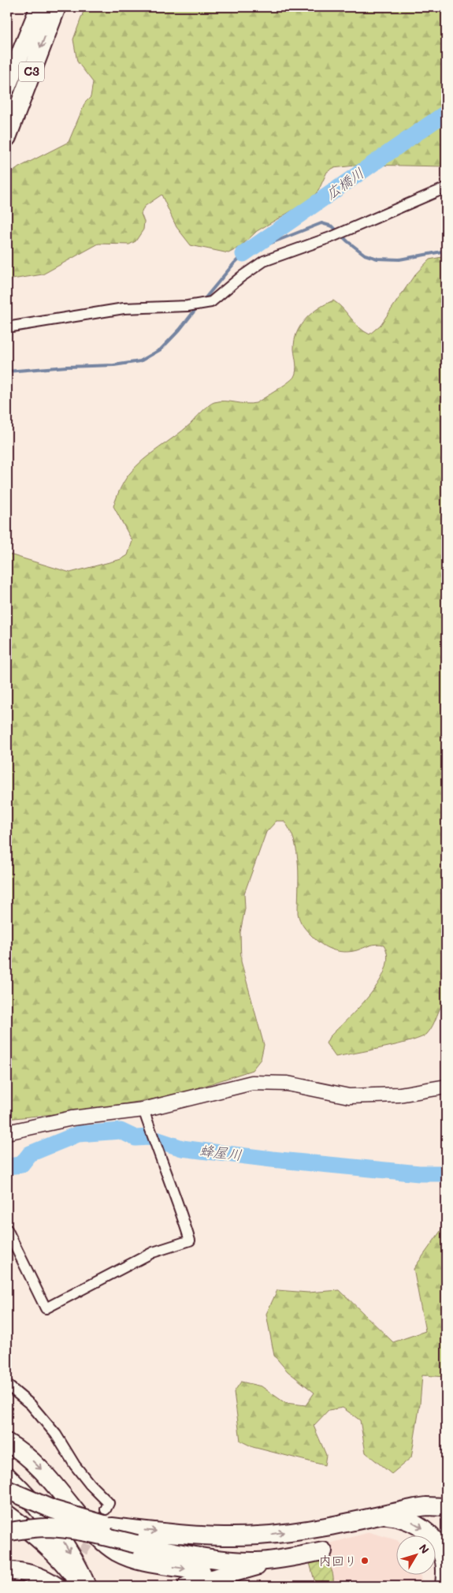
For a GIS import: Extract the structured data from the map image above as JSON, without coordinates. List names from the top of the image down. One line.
{"streets":{"highway":["C3"]},"water":["広橋川","蜂屋川"],"places":["内回り"],"north":"top right"}
